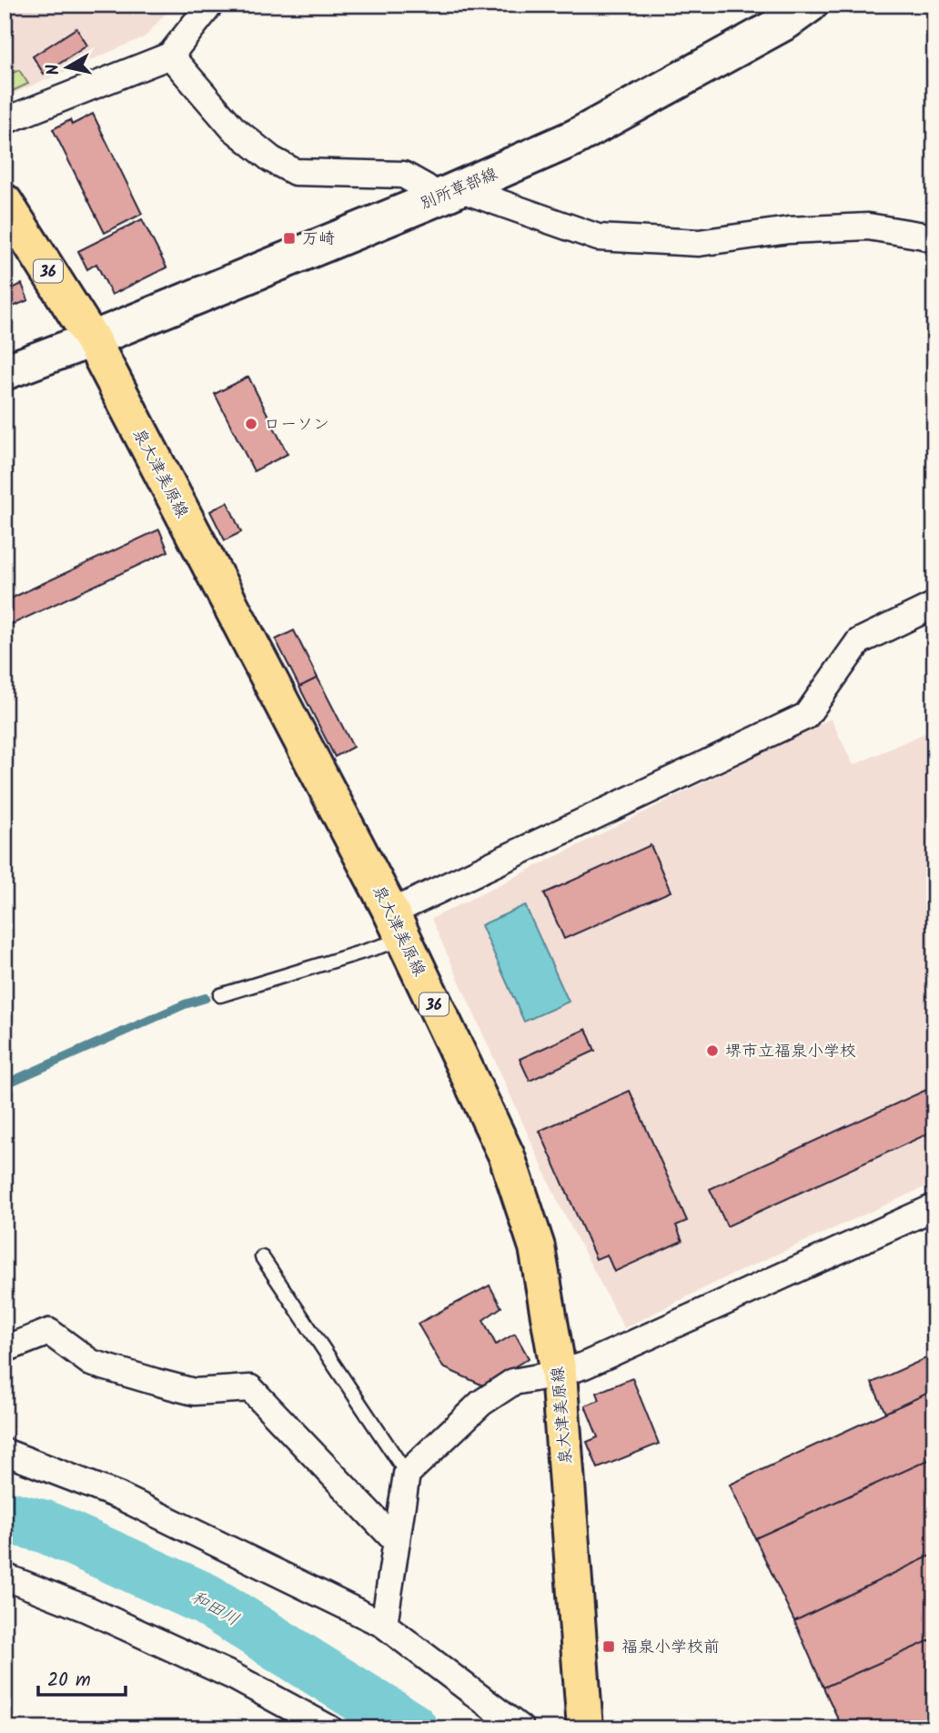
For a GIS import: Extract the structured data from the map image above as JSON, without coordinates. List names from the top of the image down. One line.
{"streets":{"main road":["別所草部線","36","泉大津美原線"]},"crossings":[["別所草部線","泉大津美原線"]],"water":["和田川"],"places":{"transit":["万崎","福泉小学校前"],"other":["ローソン","堺市立福泉小学校"]},"scale_bar":"20 m","north":"left"}
